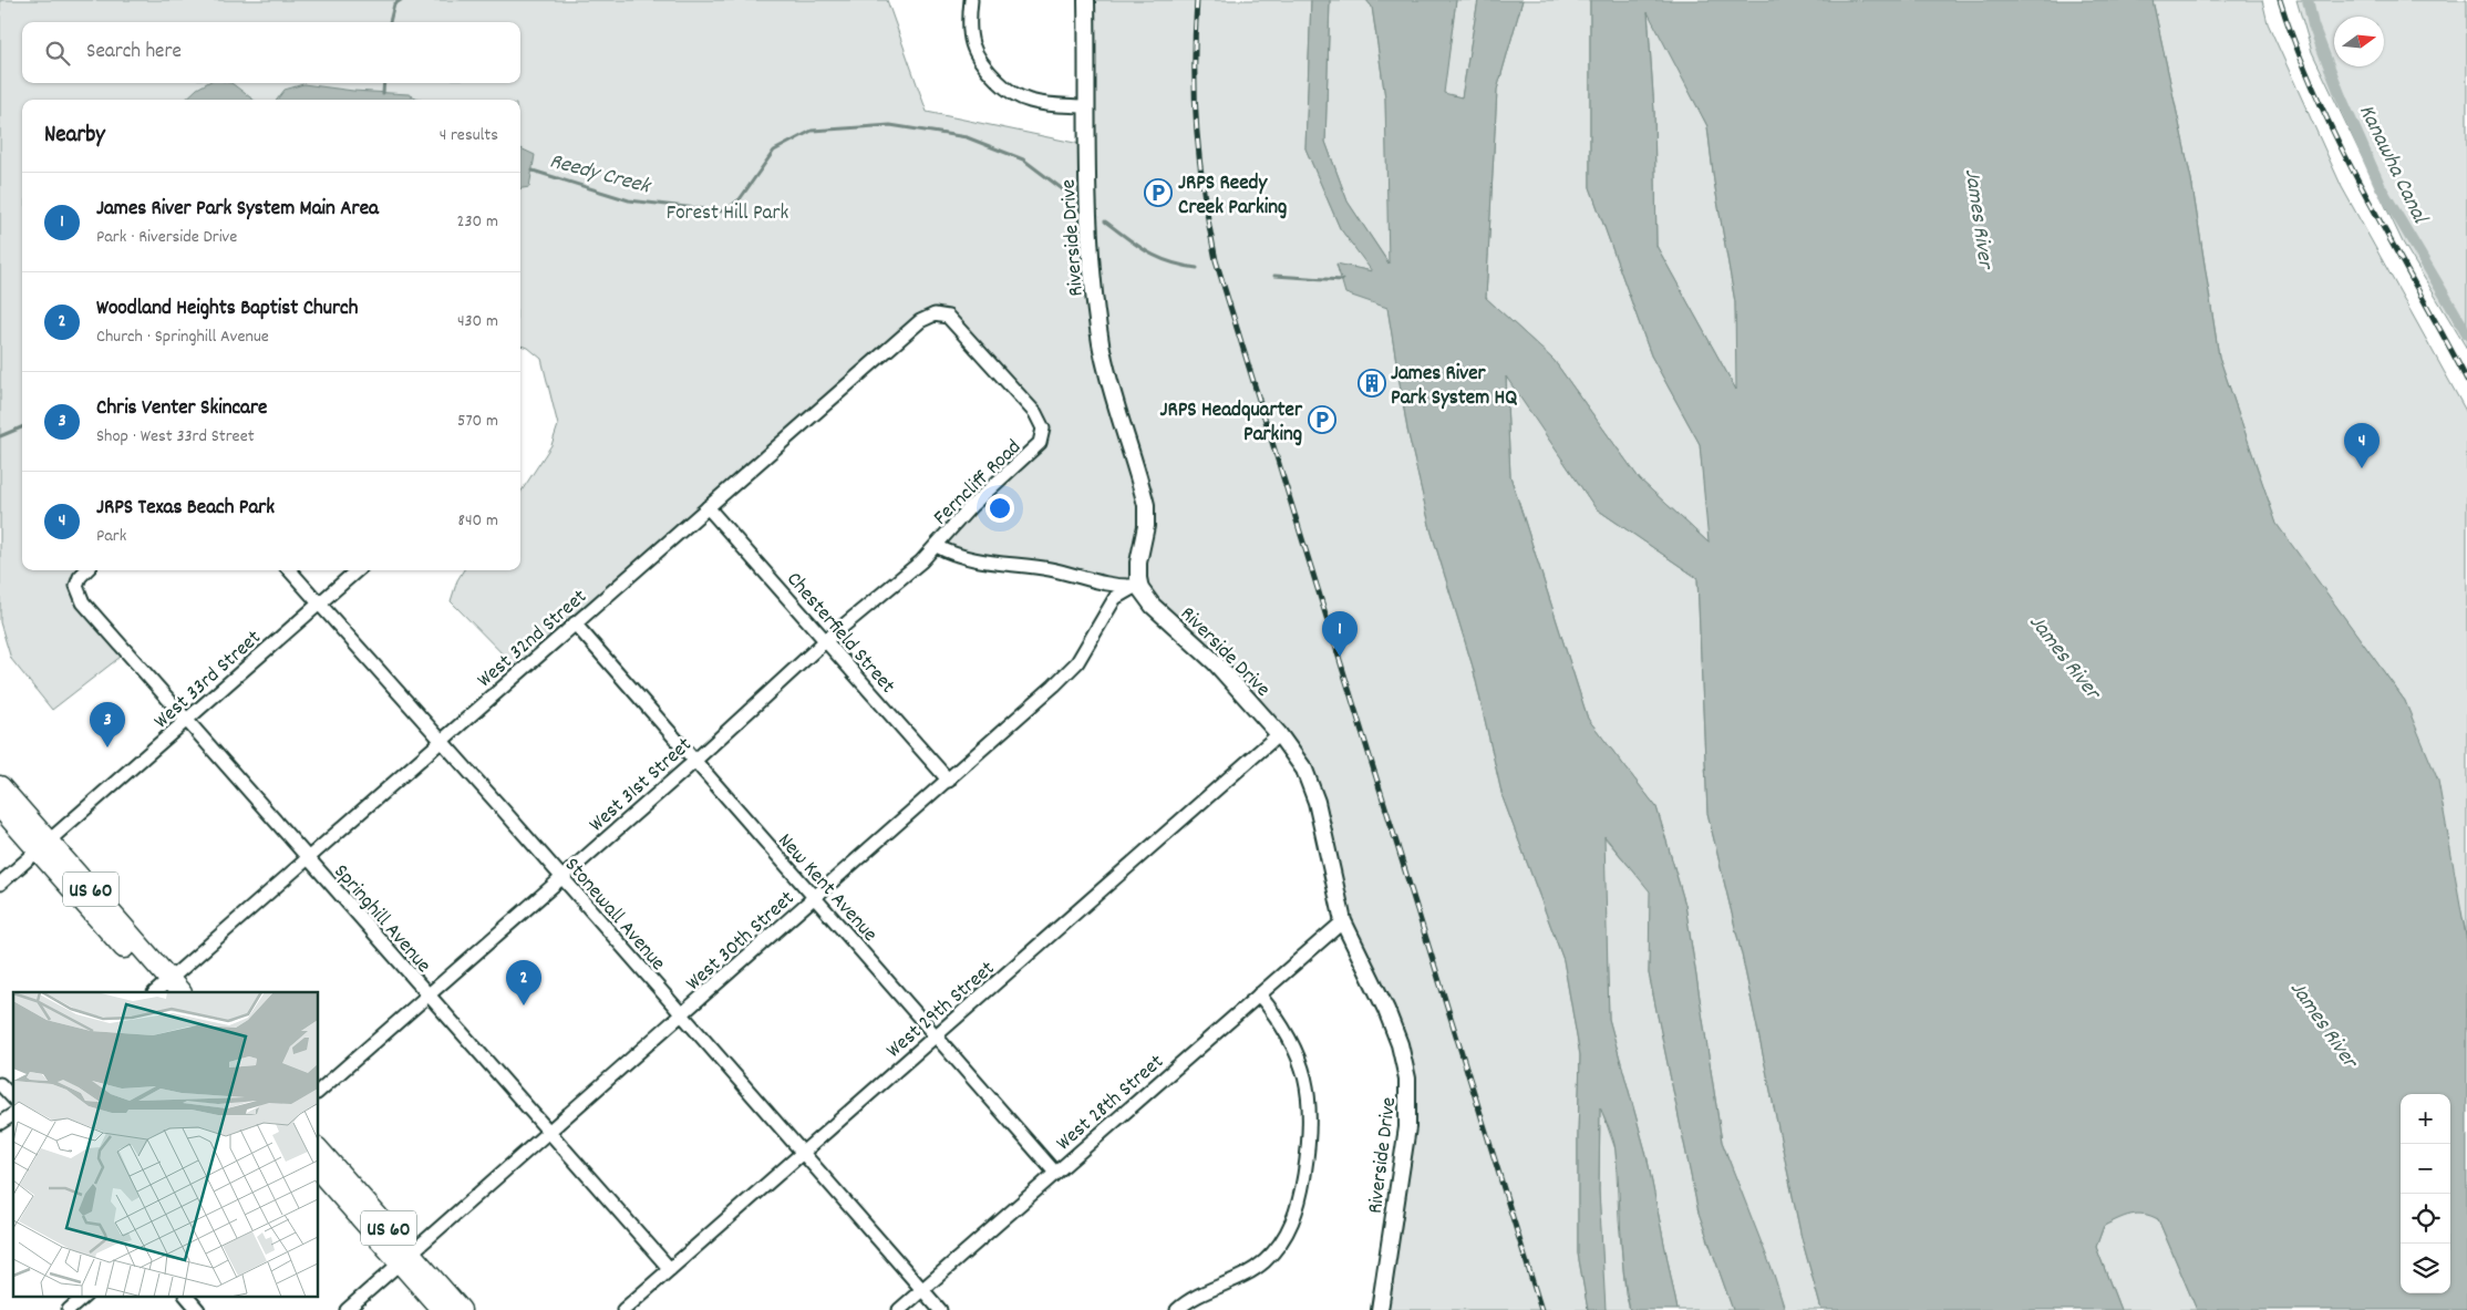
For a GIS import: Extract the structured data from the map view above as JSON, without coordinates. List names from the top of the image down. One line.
{"streets":{"main road":["US 60"],"street":["Riverside Drive","Ferncliff Road","Chesterfield Street","West 32nd Street","West 33rd Street","West 31st Street","New Kent Avenue","Stonewall Avenue","Springhill Avenue","West 30th Street","West 29th Street","West 28th Street"]},"crossings":[["Riverside Drive","Ferncliff Road"],["Riverside Drive","West 30th Street"],["Riverside Drive","West 29th Street"],["Riverside Drive","West 28th Street"],["Ferncliff Road","West 32nd Street"],["Ferncliff Road","West 31st Street"],["Ferncliff Road","West 30th Street"],["Chesterfield Street","West 32nd Street"],["Chesterfield Street","West 31st Street"],["Chesterfield Street","West 30th Street"],["West 32nd Street","New Kent Avenue"],["West 32nd Street","US 60"],["West 32nd Street","Stonewall Avenue"],["West 32nd Street","Springhill Avenue"],["West 33rd Street","US 60"],["West 33rd Street","Stonewall Avenue"],["West 33rd Street","Springhill Avenue"],["West 31st Street","New Kent Avenue"],["West 31st Street","Stonewall Avenue"],["West 31st Street","Springhill Avenue"],["New Kent Avenue","West 30th Street"],["New Kent Avenue","West 29th Street"],["New Kent Avenue","West 28th Street"],["US 60","West 30th Street"],["Stonewall Avenue","West 30th Street"],["Stonewall Avenue","West 29th Street"],["Stonewall Avenue","West 28th Street"],["Springhill Avenue","West 30th Street"],["Springhill Avenue","West 29th Street"]],"water":["Kanawha Canal","Reedy Creek","James River"],"parks":["Forest Hill Park"],"places":{"parking":["JRPS Reedy Creek Parking","JRPS Headquarter Parking"],"building":["James River Park System HQ"]},"north":"right","page":{"search":"Search here","heading":["Nearby","4 results"],"list":[{"mark":"1","name":"James River Park System Main Area","note":"Park · Riverside Drive","value":"230 m"},{"mark":"2","name":"Woodland Heights Baptist Church","note":"Church · Springhill Avenue","value":"430 m"},{"mark":"3","name":"Chris Venter Skincare","note":"Shop · West 33rd Street","value":"570 m"},{"mark":"4","name":"JRPS Texas Beach Park","note":"Park","value":"840 m"}],"pins":["4","1","3","2"],"map_buttons":["+","−"]}}
